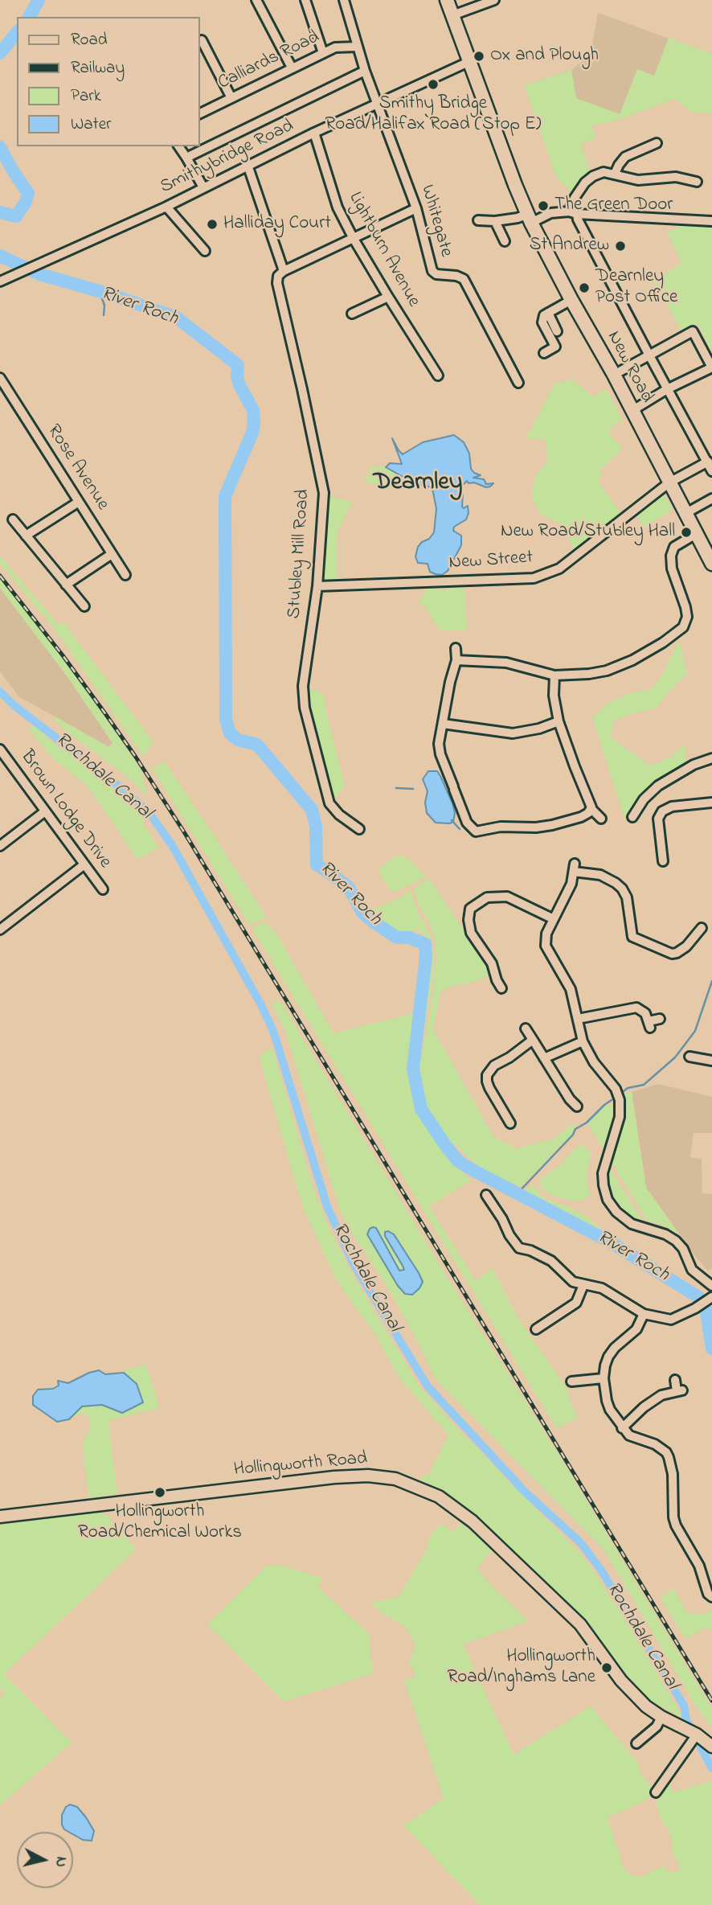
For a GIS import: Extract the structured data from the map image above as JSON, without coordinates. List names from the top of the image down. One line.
{"streets":{"highway":["New Road"],"main road":["Hollingworth Road"],"street":["Calliards Road","Smithybridge Road","Whitegate","Lightburn Avenue","Rose Avenue","Stubley Mill Road","New Street","Brown Lodge Drive"]},"crossings":[["Calliards Road","Whitegate"],["Smithybridge Road","Whitegate"],["Smithybridge Road","Lightburn Avenue"],["Smithybridge Road","New Road"],["New Road","New Street"],["Stubley Mill Road","New Street"]],"districts":["Dearnley"],"water":["River Roch","Rochdale Canal"],"places":["Ox and Plough","Smithy Bridge Road/Halifax Road (Stop E)","The Green Door","Halliday Court","St Andrew","Dearnley Post Office","New Road/Stubley Hall","Hollingworth Road/Chemical Works","Hollingworth Road/Inghams Lane"],"legend":["Road","Railway","Park","Water"],"north":"right"}
